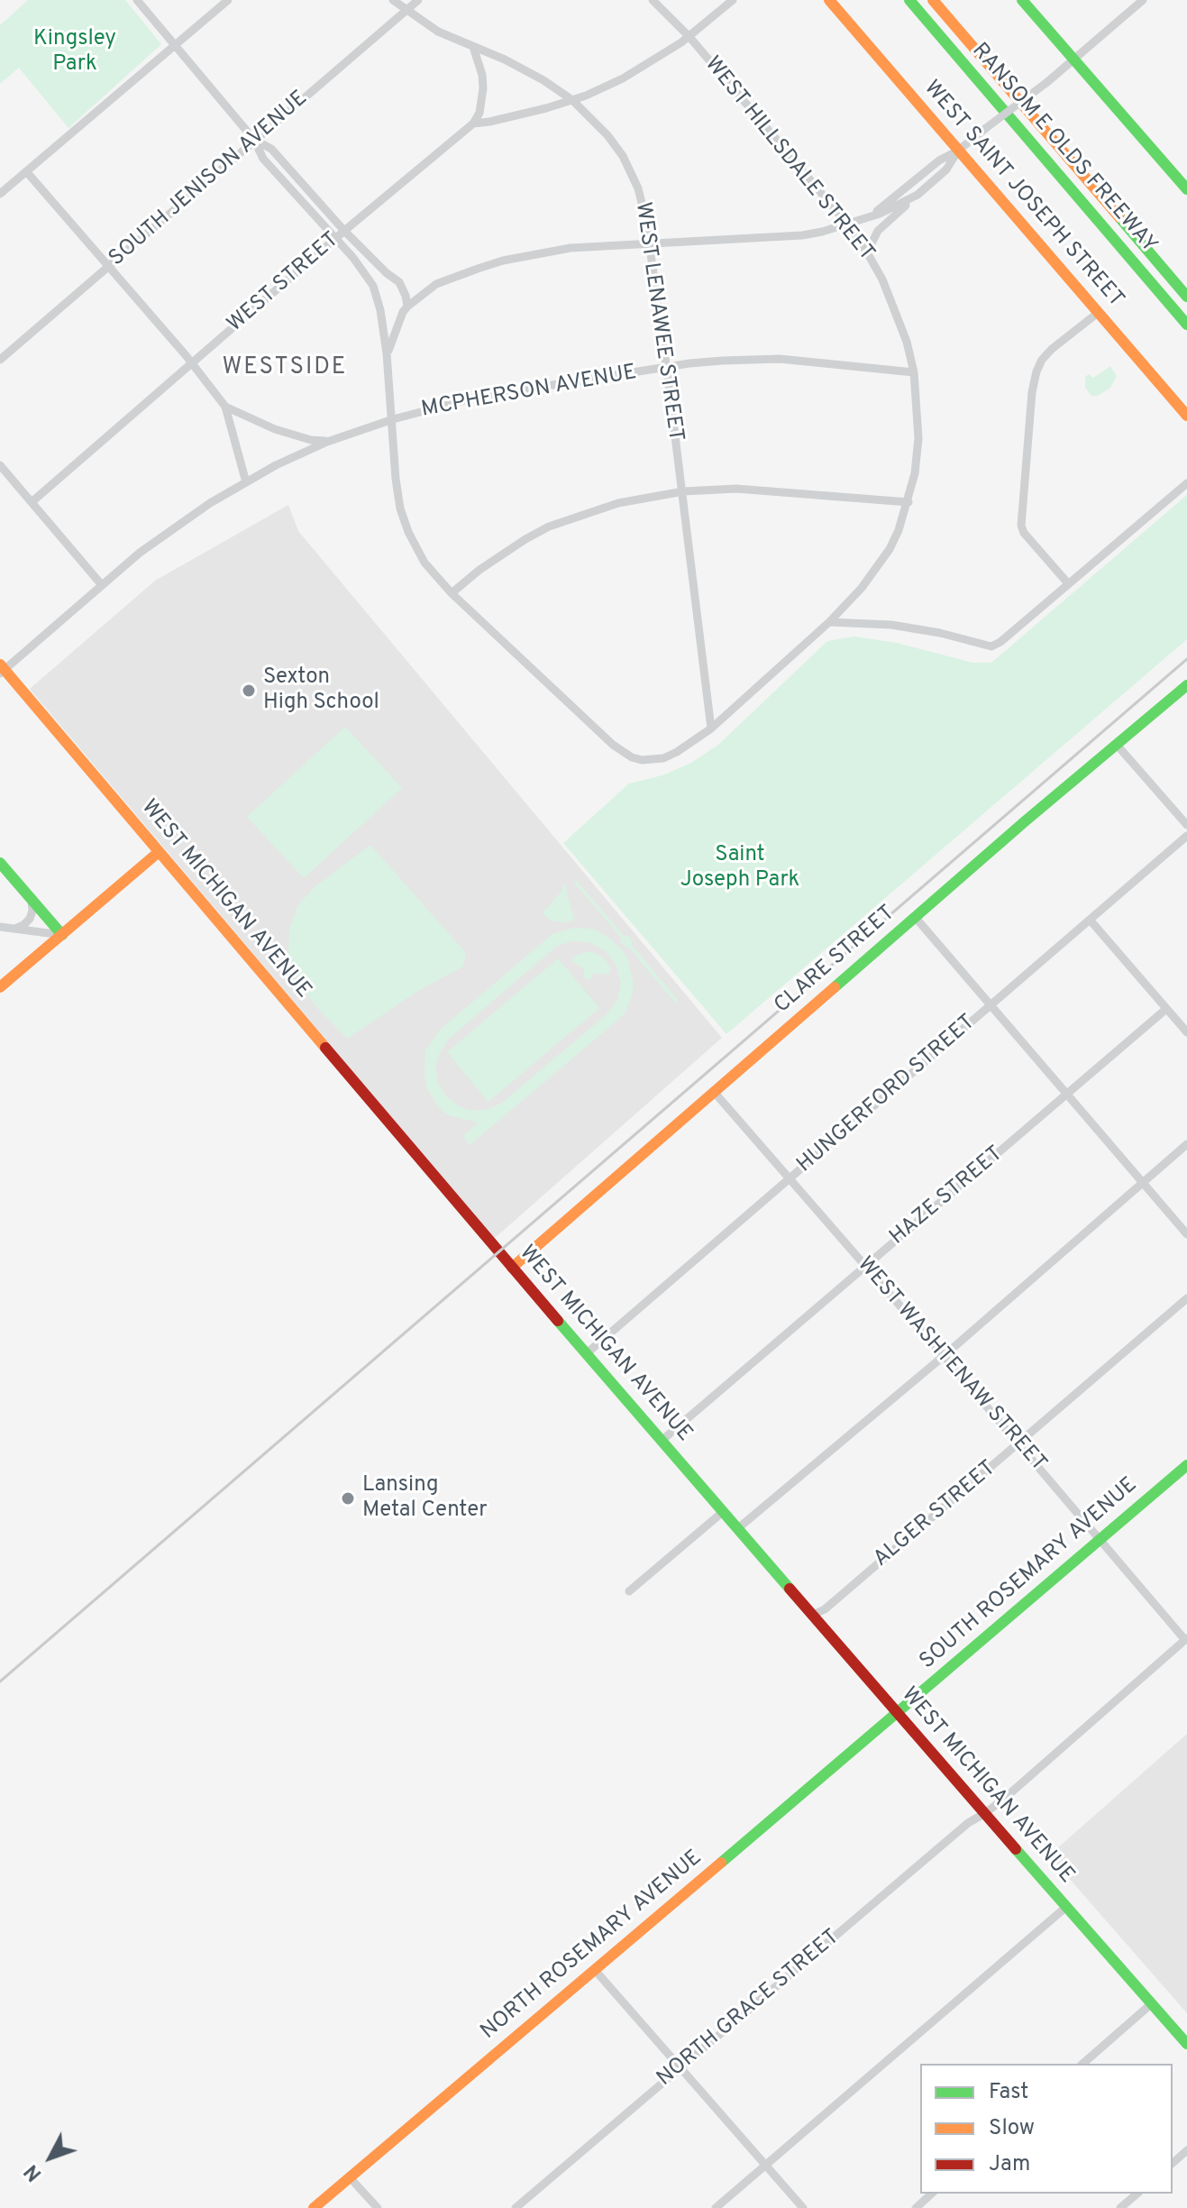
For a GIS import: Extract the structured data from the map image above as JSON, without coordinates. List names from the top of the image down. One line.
{"streets":{"main road":["RANSOM E OLDS FREEWAY","WEST SAINT JOSEPH STREET","WEST MICHIGAN AVENUE","CLARE STREET","SOUTH ROSEMARY AVENUE","NORTH ROSEMARY AVENUE"],"street":["WEST HILLSDALE STREET","SOUTH JENISON AVENUE","WEST STREET","WEST LENAWEE STREET","MCPHERSON AVENUE","HUNGERFORD STREET","HAZE STREET","WEST WASHTENAW STREET","ALGER STREET","NORTH GRACE STREET"]},"crossings":[["WEST HILLSDALE STREET","SOUTH JENISON AVENUE"],["WEST HILLSDALE STREET","WEST STREET"],["WEST HILLSDALE STREET","WEST LENAWEE STREET"],["WEST HILLSDALE STREET","MCPHERSON AVENUE"],["SOUTH JENISON AVENUE","WEST LENAWEE STREET"],["WEST STREET","WEST LENAWEE STREET"],["WEST LENAWEE STREET","MCPHERSON AVENUE"],["MCPHERSON AVENUE","WEST MICHIGAN AVENUE"],["WEST MICHIGAN AVENUE","CLARE STREET"],["WEST MICHIGAN AVENUE","HUNGERFORD STREET"],["WEST MICHIGAN AVENUE","HAZE STREET"],["WEST MICHIGAN AVENUE","ALGER STREET"],["WEST MICHIGAN AVENUE","SOUTH ROSEMARY AVENUE"],["WEST MICHIGAN AVENUE","NORTH ROSEMARY AVENUE"],["WEST MICHIGAN AVENUE","NORTH GRACE STREET"],["CLARE STREET","WEST WASHTENAW STREET"],["HUNGERFORD STREET","WEST WASHTENAW STREET"],["HAZE STREET","WEST WASHTENAW STREET"],["WEST WASHTENAW STREET","ALGER STREET"],["WEST WASHTENAW STREET","SOUTH ROSEMARY AVENUE"],["WEST WASHTENAW STREET","NORTH GRACE STREET"],["SOUTH ROSEMARY AVENUE","NORTH ROSEMARY AVENUE"]],"districts":["WESTSIDE"],"parks":["Kingsley Park","Saint Joseph Park"],"places":["Sexton High School","Lansing Metal Center"],"legend":["Fast","Slow","Jam"],"north":"bottom left"}
